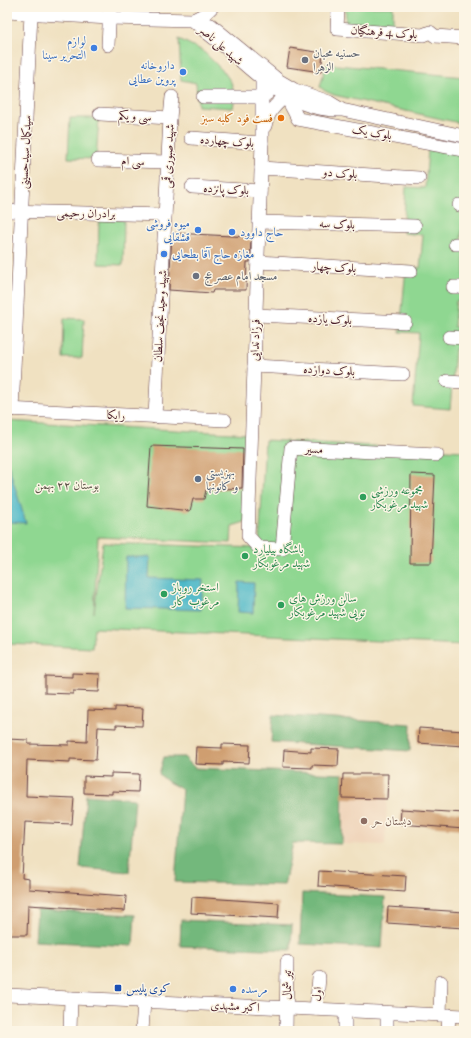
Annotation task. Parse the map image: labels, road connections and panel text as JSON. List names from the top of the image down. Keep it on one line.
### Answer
{"streets":{"street":["بلوک 4 فرهنگیان","شهید علی ناصر","سی و یکم","بلوک یک","بلوک چهارده","سیدکمال سیدحسینی","شهید صبوری قمی","سی ام","بلوک دو","بلوک پانزده","برادران رحیمی","بلوک سه","بلوک چهار","شهید وحید نجف سلطان","بلوک یازده","فرزاد ندایی","بلوک دوازده","رایکا","مسیر","تیر شمال","اول","اکبر مشهدی"]},"crossings":[["شهید علی ناصر","بلوک یک"],["سی و یکم","شهید صبوری قمی"],["بلوک چهارده","فرزاد ندایی"],["سیدکمال سیدحسینی","برادران رحیمی"],["سیدکمال سیدحسینی","رایکا"],["شهید صبوری قمی","سی ام"],["شهید صبوری قمی","برادران رحیمی"],["شهید صبوری قمی","شهید وحید نجف سلطان"],["بلوک دو","فرزاد ندایی"],["بلوک پانزده","فرزاد ندایی"],["برادران رحیمی","شهید وحید نجف سلطان"],["بلوک سه","فرزاد ندایی"],["بلوک چهار","فرزاد ندایی"],["شهید وحید نجف سلطان","رایکا"],["بلوک یازده","فرزاد ندایی"],["فرزاد ندایی","بلوک دوازده"],["فرزاد ندایی","مسیر"],["تیر شمال","اکبر مشهدی"],["اول","اکبر مشهدی"]],"parks":["بوستان ۲۲ بهمن"],"places":{"other":["لوازم التحریر سینا","حسنیه محبان الزهرا","داروخانه پروین عطایی","فست فود کلبه سبز","میوه فروشی قشقایی","حاج داوود","مغازه حاج آقا بطحایی","مسجد امام عصر عج","بهزیستی و کانونها","مجموعه ورزشی شهید مرغوبکار","باشگاه بیلیارد شهید مرغوبکار","استخر روباز مرغوب کار","سالن ورزش های توپی شهید مرغوبکار","دبستان حر","مرسده"],"transit":["کوی پلیس"]}}
